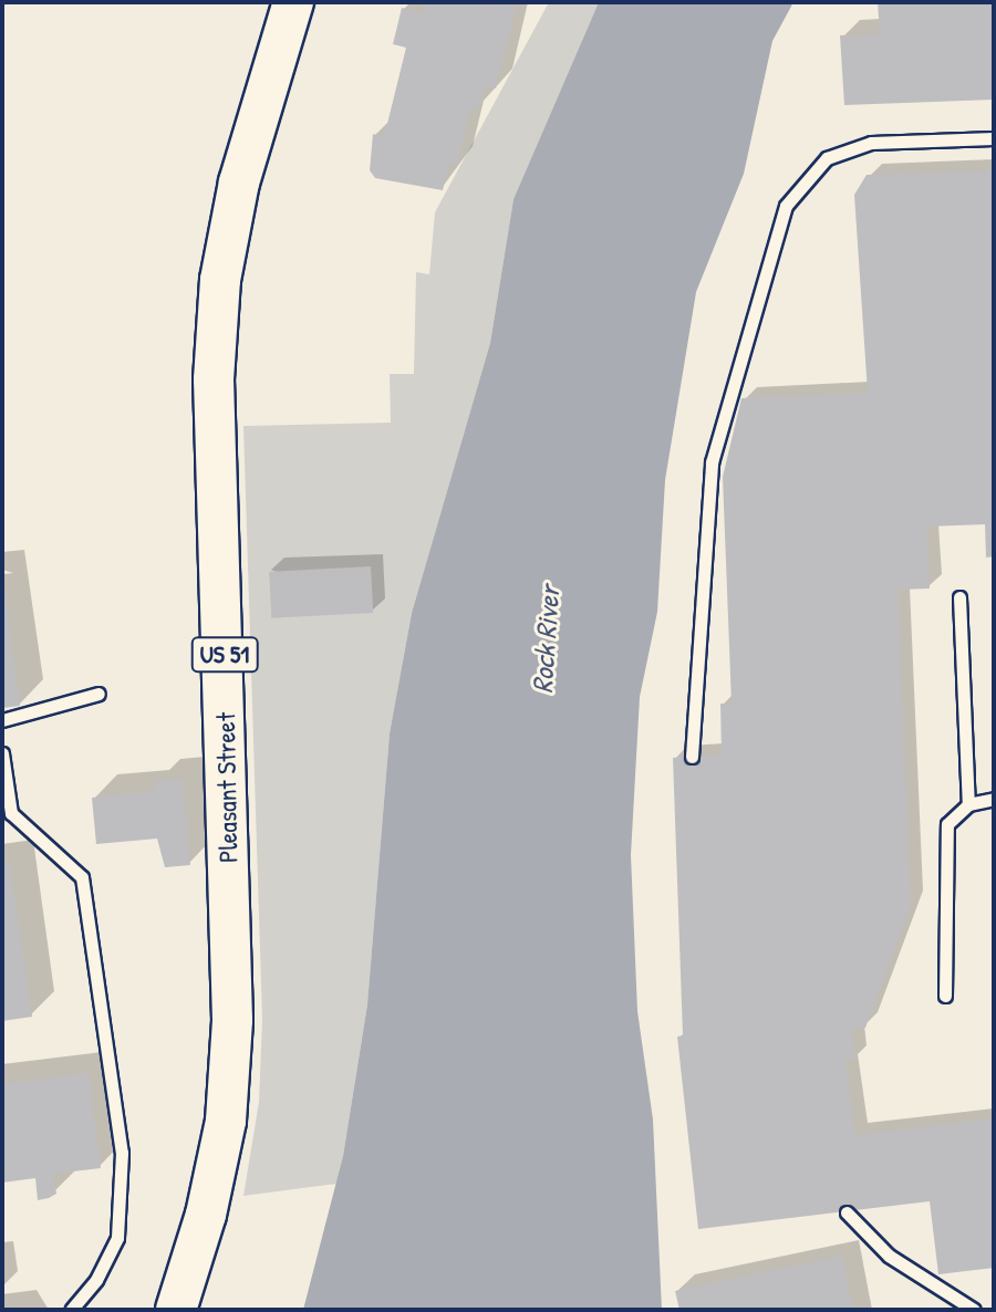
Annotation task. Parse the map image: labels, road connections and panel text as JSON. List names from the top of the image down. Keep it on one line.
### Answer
{"streets":{"main road":["US 51","Pleasant Street"]},"water":["Rock River"]}
